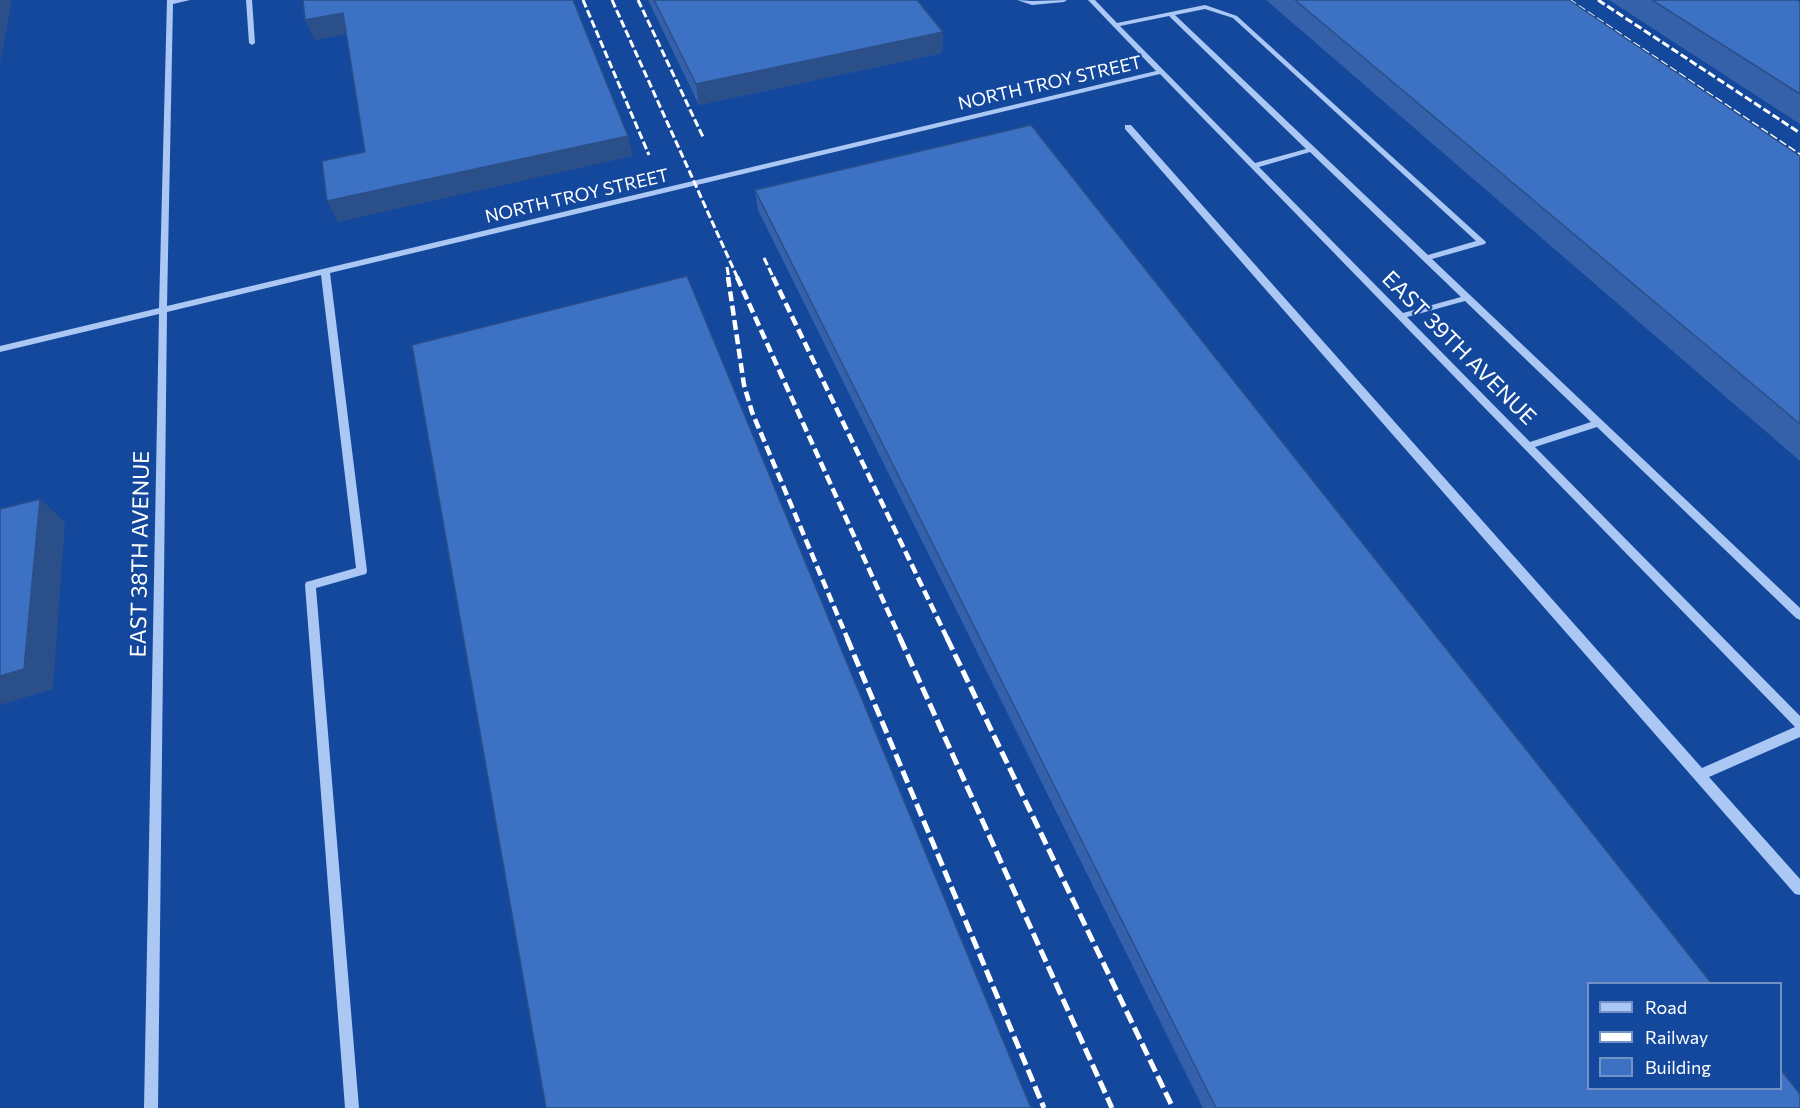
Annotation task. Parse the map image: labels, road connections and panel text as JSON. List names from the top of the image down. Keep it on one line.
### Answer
{"streets":{"street":["NORTH TROY STREET","EAST 39TH AVENUE","EAST 38TH AVENUE"]},"crossings":[["NORTH TROY STREET","EAST 39TH AVENUE"],["NORTH TROY STREET","EAST 38TH AVENUE"]],"legend":["Road","Railway","Building"]}
